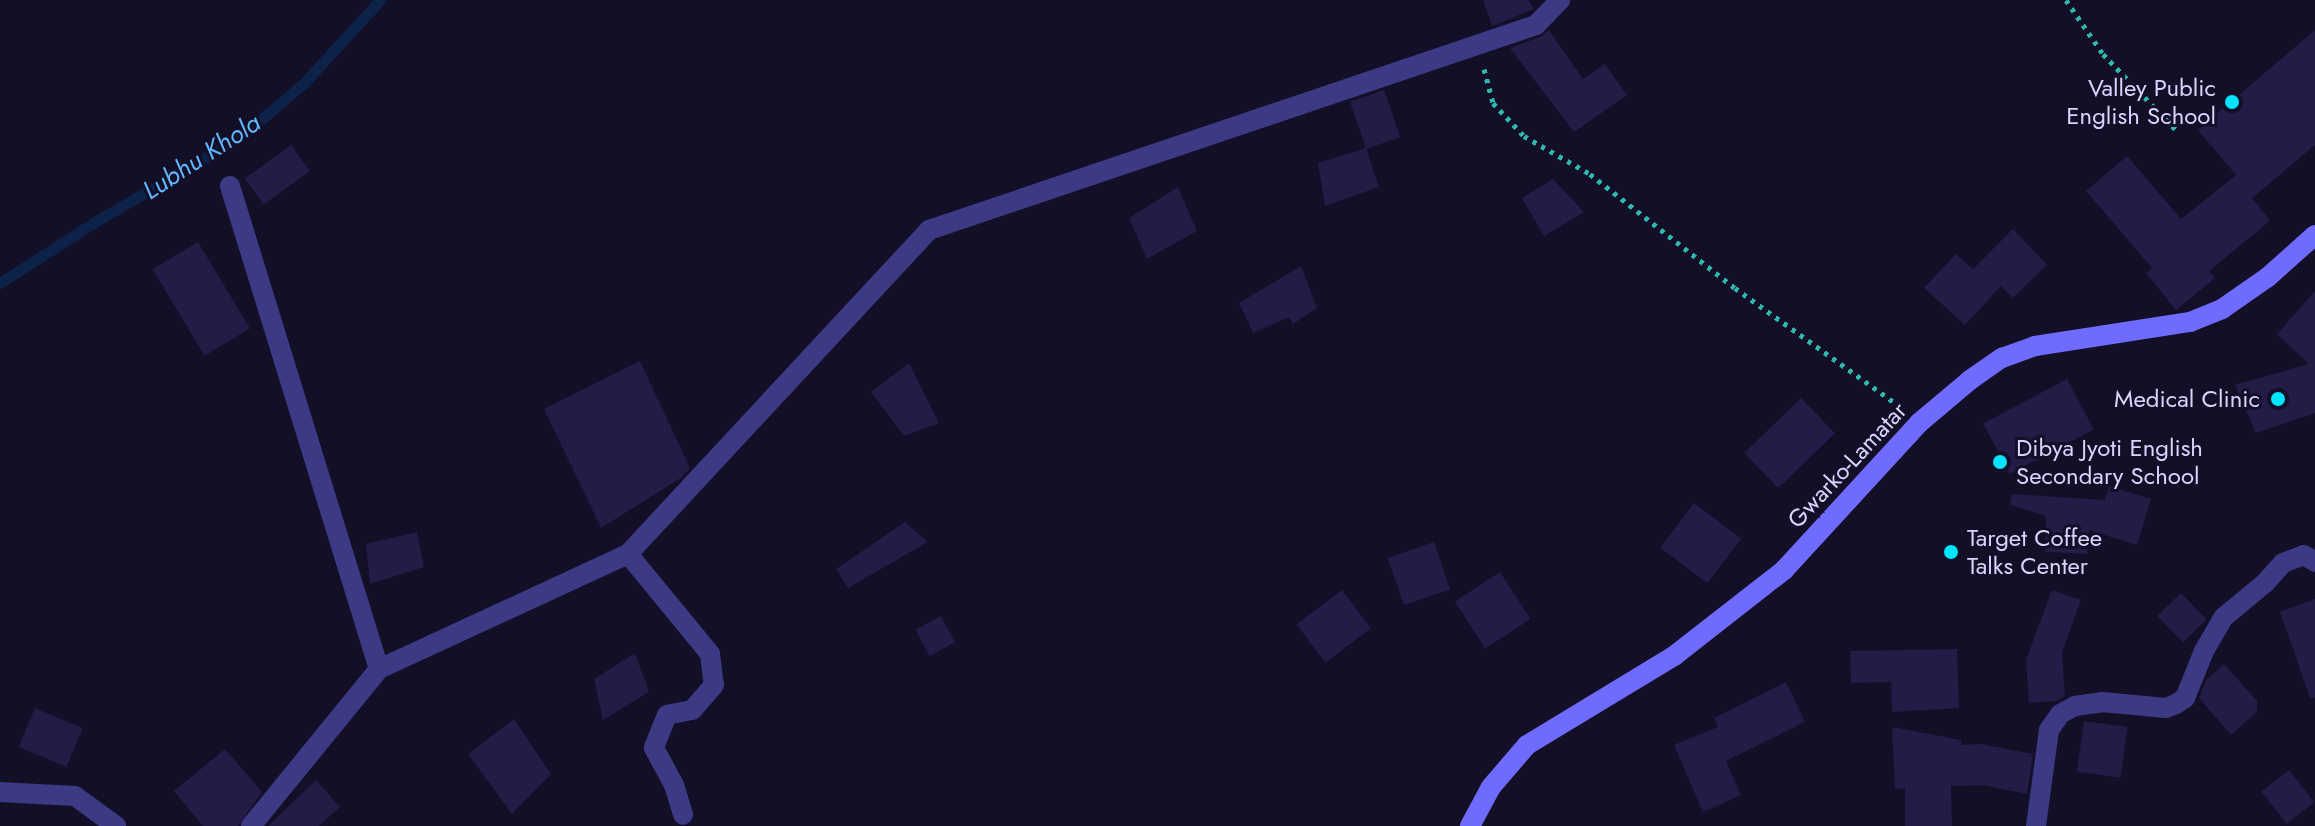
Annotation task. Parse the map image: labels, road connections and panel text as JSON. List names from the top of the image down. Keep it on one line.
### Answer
{"streets":{"main road":["Gwarko-Lamatar"]},"water":["Lubhu Khola"],"places":["Valley Public English School","Medical Clinic","Dibya Jyoti English Secondary School","Target Coffee Talks Center"]}
